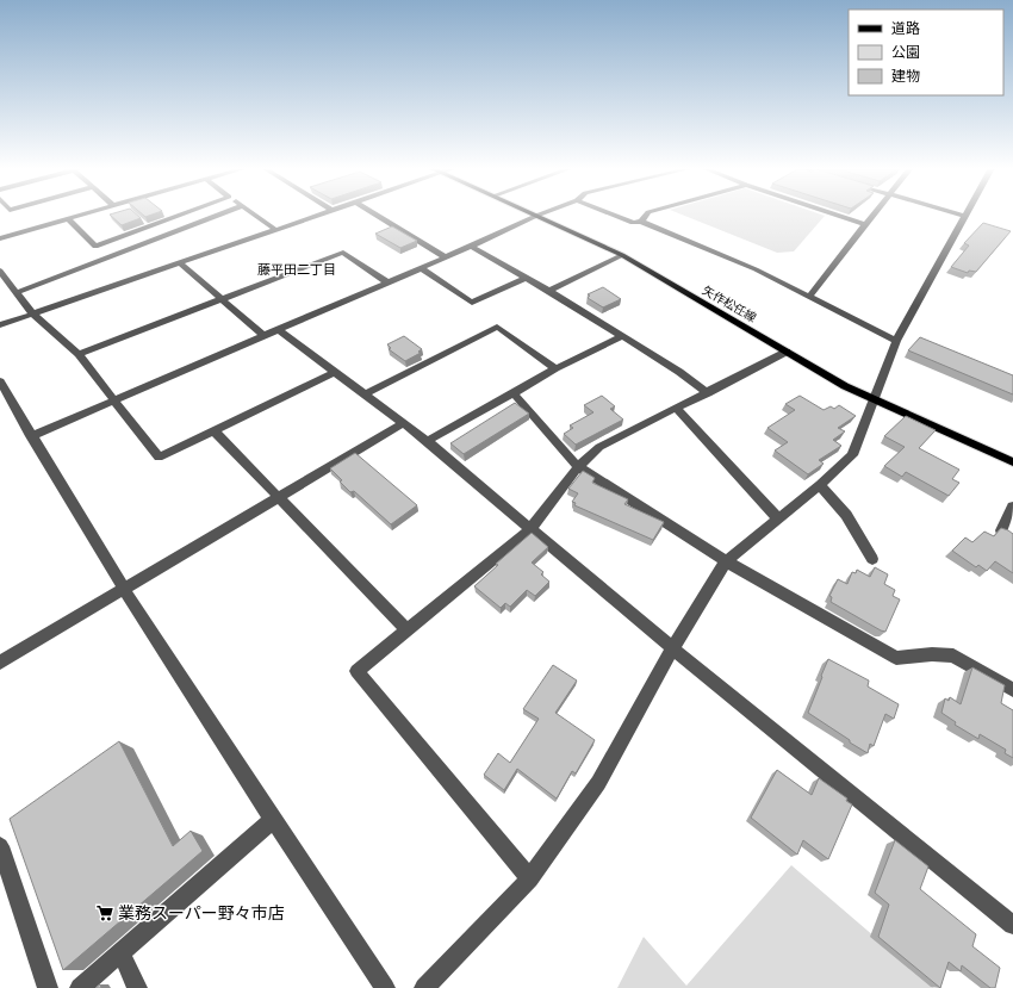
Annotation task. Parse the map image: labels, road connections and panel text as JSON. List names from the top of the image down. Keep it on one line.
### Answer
{"streets":{"main road":["矢作松任線"]},"districts":["藤平田二丁目"],"places":{"supermarket":["業務スーパー野々市店"]},"legend":["道路","公園","建物"]}
